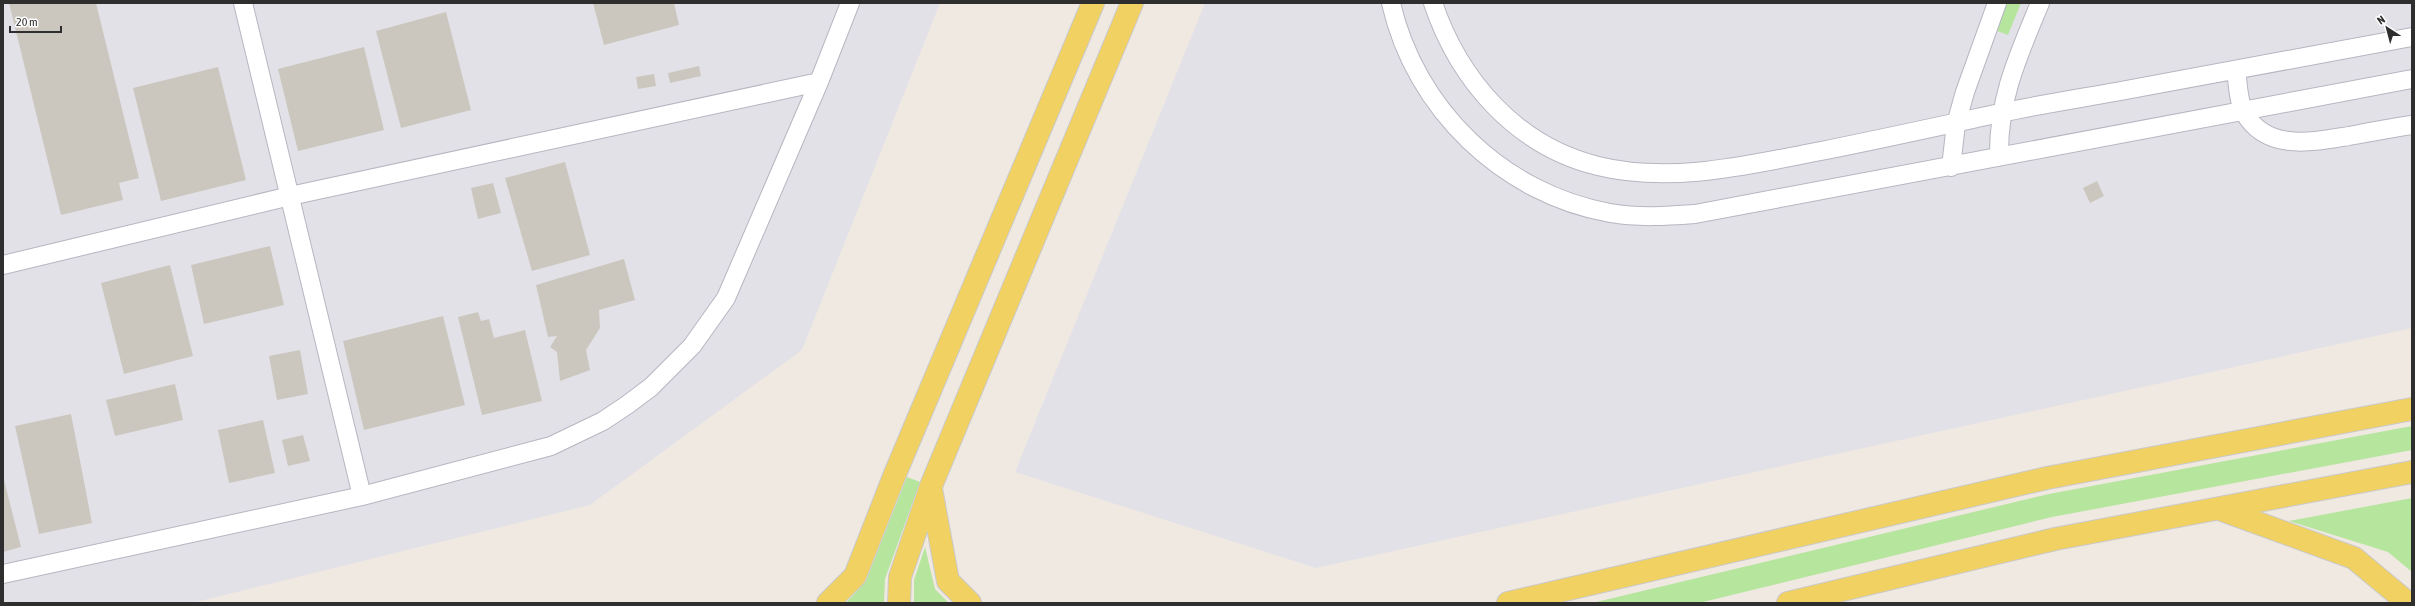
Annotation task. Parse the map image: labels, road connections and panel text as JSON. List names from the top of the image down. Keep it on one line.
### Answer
{"scale_bar":"20 m","north":"top left"}
